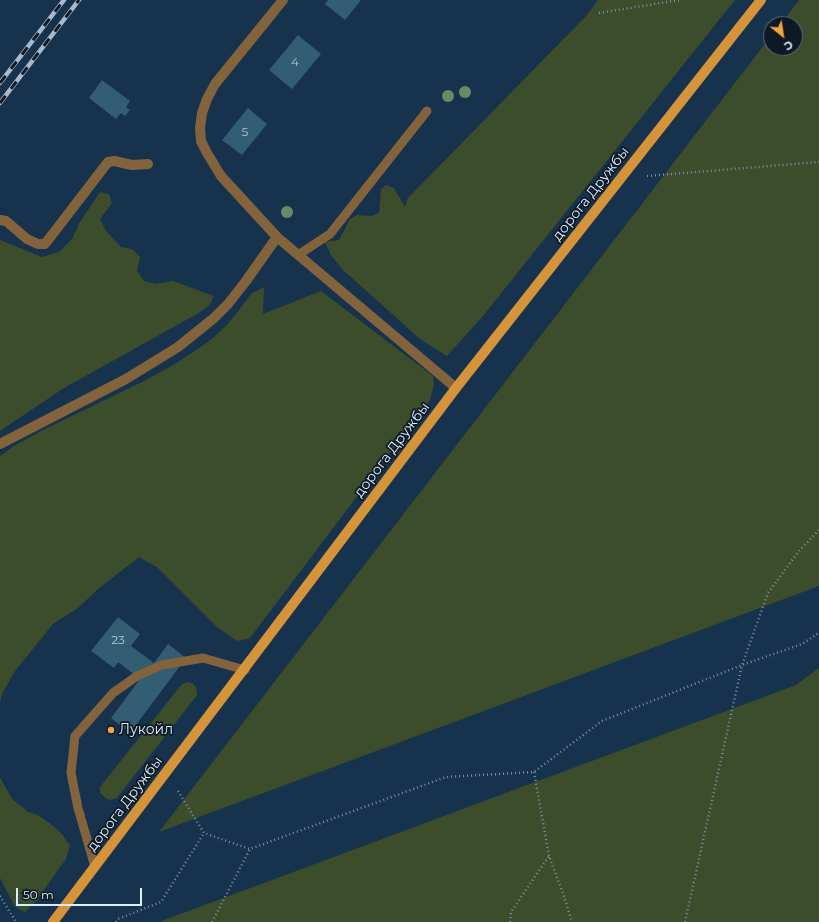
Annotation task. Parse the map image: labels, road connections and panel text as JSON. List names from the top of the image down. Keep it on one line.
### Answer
{"streets":{"main road":["дорога Дружбы"]},"places":["Лукойл"],"house_numbers":["4","5","23"],"scale_bar":"50 m","north":"bottom right"}
